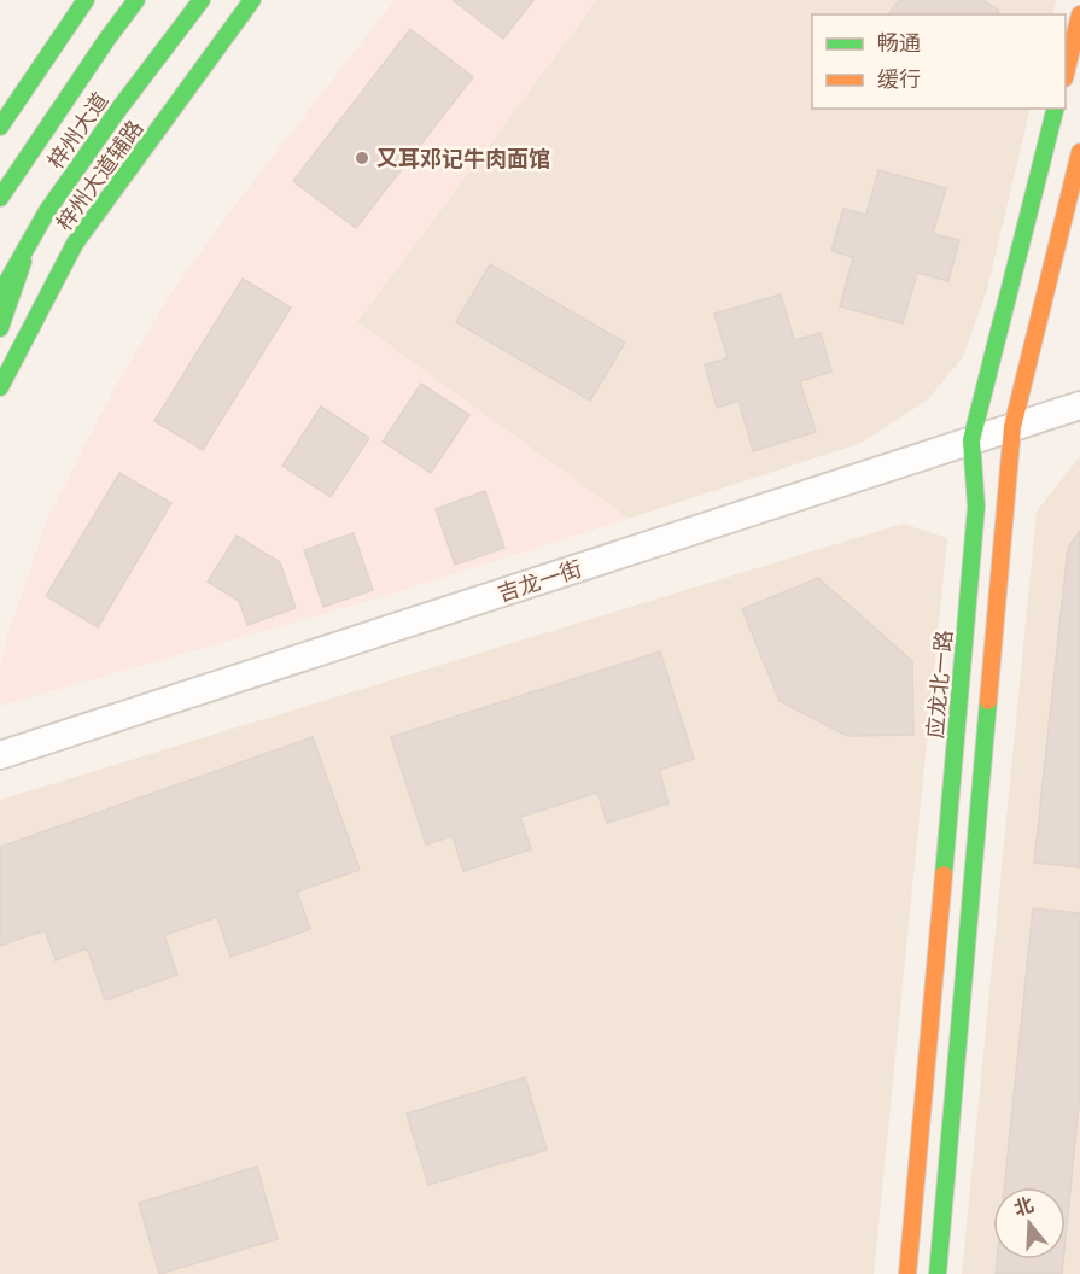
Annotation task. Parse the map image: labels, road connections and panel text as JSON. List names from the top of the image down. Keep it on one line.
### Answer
{"streets":{"main road":["梓州大道","梓州大道辅路","应龙北一路"],"street":["吉龙一街"]},"crossings":[["吉龙一街","应龙北一路"]],"places":["又耳邓记牛肉面馆"],"legend":["畅通","缓行"],"north":"top"}
